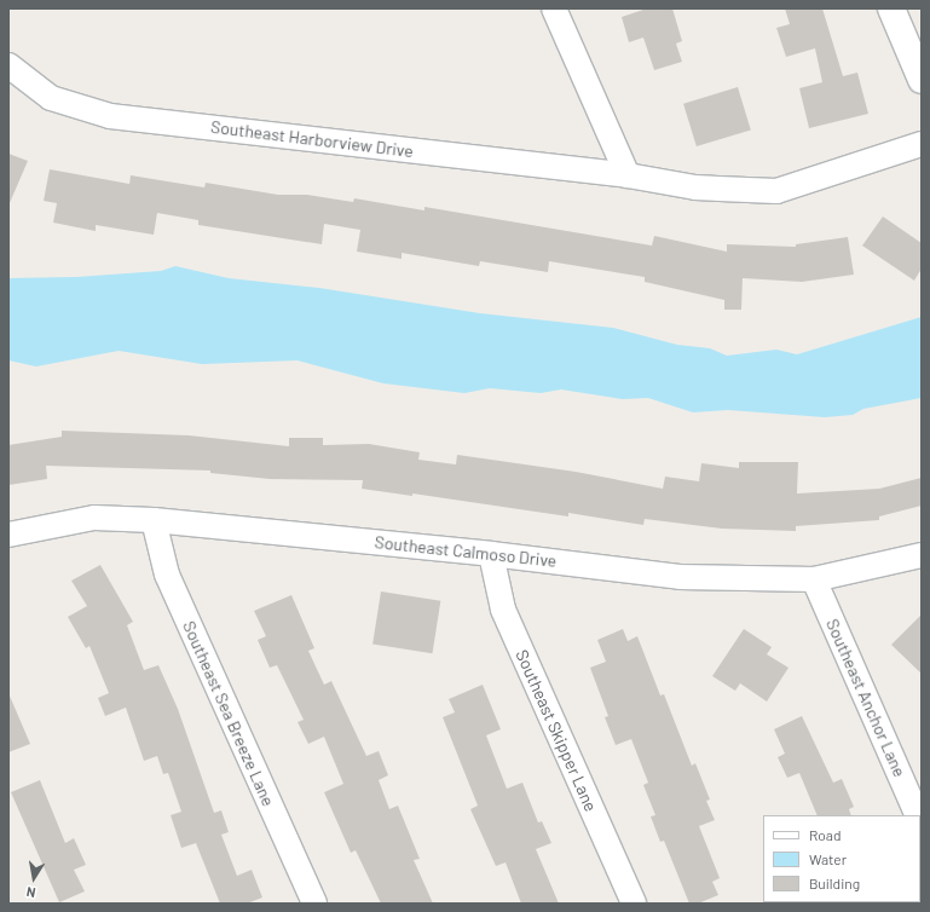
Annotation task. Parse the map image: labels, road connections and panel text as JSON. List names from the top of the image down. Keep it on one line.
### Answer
{"streets":{"street":["Southeast Harborview Drive","Southeast Calmoso Drive","Southeast Anchor Lane","Southeast Sea Breeze Lane","Southeast Skipper Lane"]},"crossings":[["Southeast Calmoso Drive","Southeast Anchor Lane"],["Southeast Calmoso Drive","Southeast Sea Breeze Lane"],["Southeast Calmoso Drive","Southeast Skipper Lane"]],"legend":["Road","Water","Building"],"north":"bottom"}
